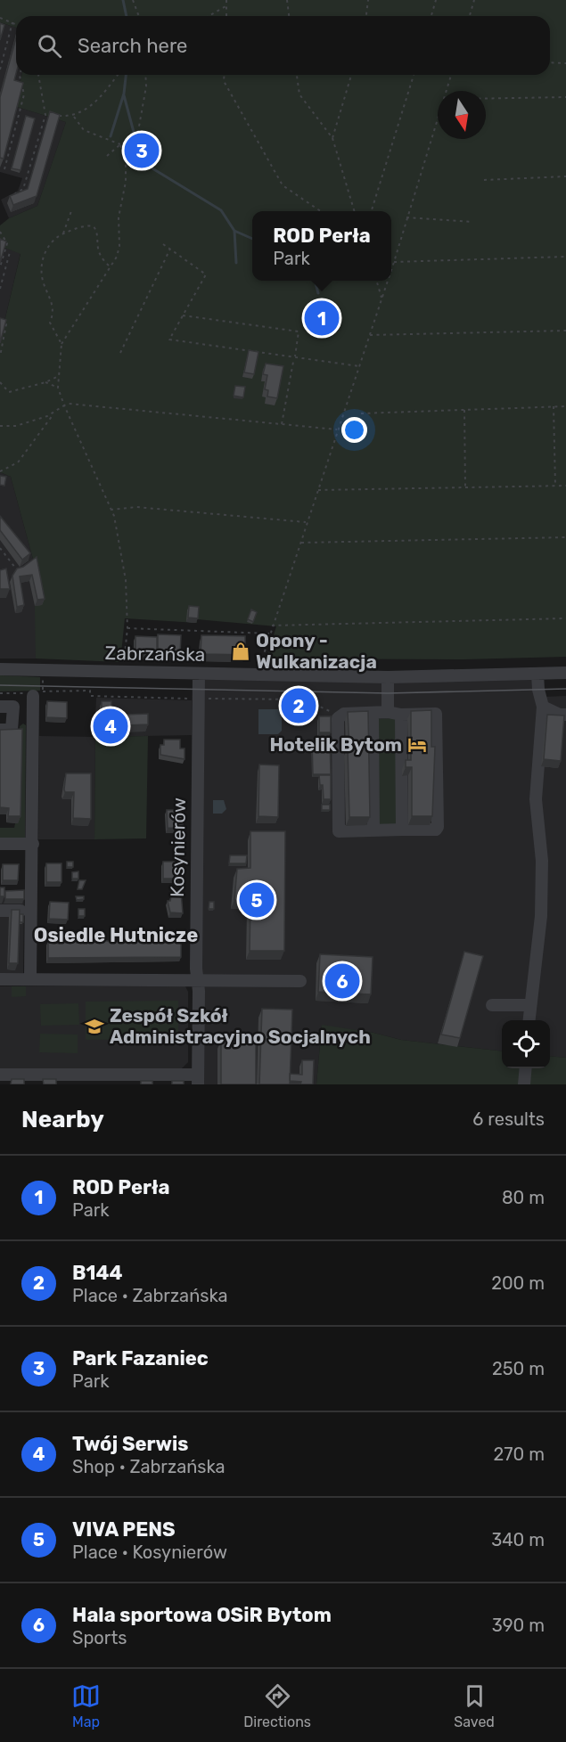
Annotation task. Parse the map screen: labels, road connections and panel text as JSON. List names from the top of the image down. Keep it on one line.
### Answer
{"streets":{"street":["Zabrzańska","Kosynierów"]},"crossings":[["Zabrzańska","Kosynierów"]],"districts":["Osiedle Hutnicze"],"places":{"shop":["Opony - Wulkanizacja"],"hotel":["Hotelik Bytom"],"school or university":["Zespół Szkół Administracyjno Socjalnych"]},"north":"bottom","page":{"search":"Search here","pins":["3","1","2","4","5","6"],"popup":["ROD Perła","Park"],"heading":["Nearby","6 results"],"list":[{"mark":"1","name":"ROD Perła","note":"Park","value":"80 m"},{"mark":"2","name":"B144","note":"Place · Zabrzańska","value":"200 m"},{"mark":"3","name":"Park Fazaniec","note":"Park","value":"250 m"},{"mark":"4","name":"Twój Serwis","note":"Shop · Zabrzańska","value":"270 m"},{"mark":"5","name":"VIVA PENS","note":"Place · Kosynierów","value":"340 m"},{"mark":"6","name":"Hala sportowa OSiR Bytom","note":"Sports","value":"390 m"}],"nav":["Map","Directions","Saved"]}}
